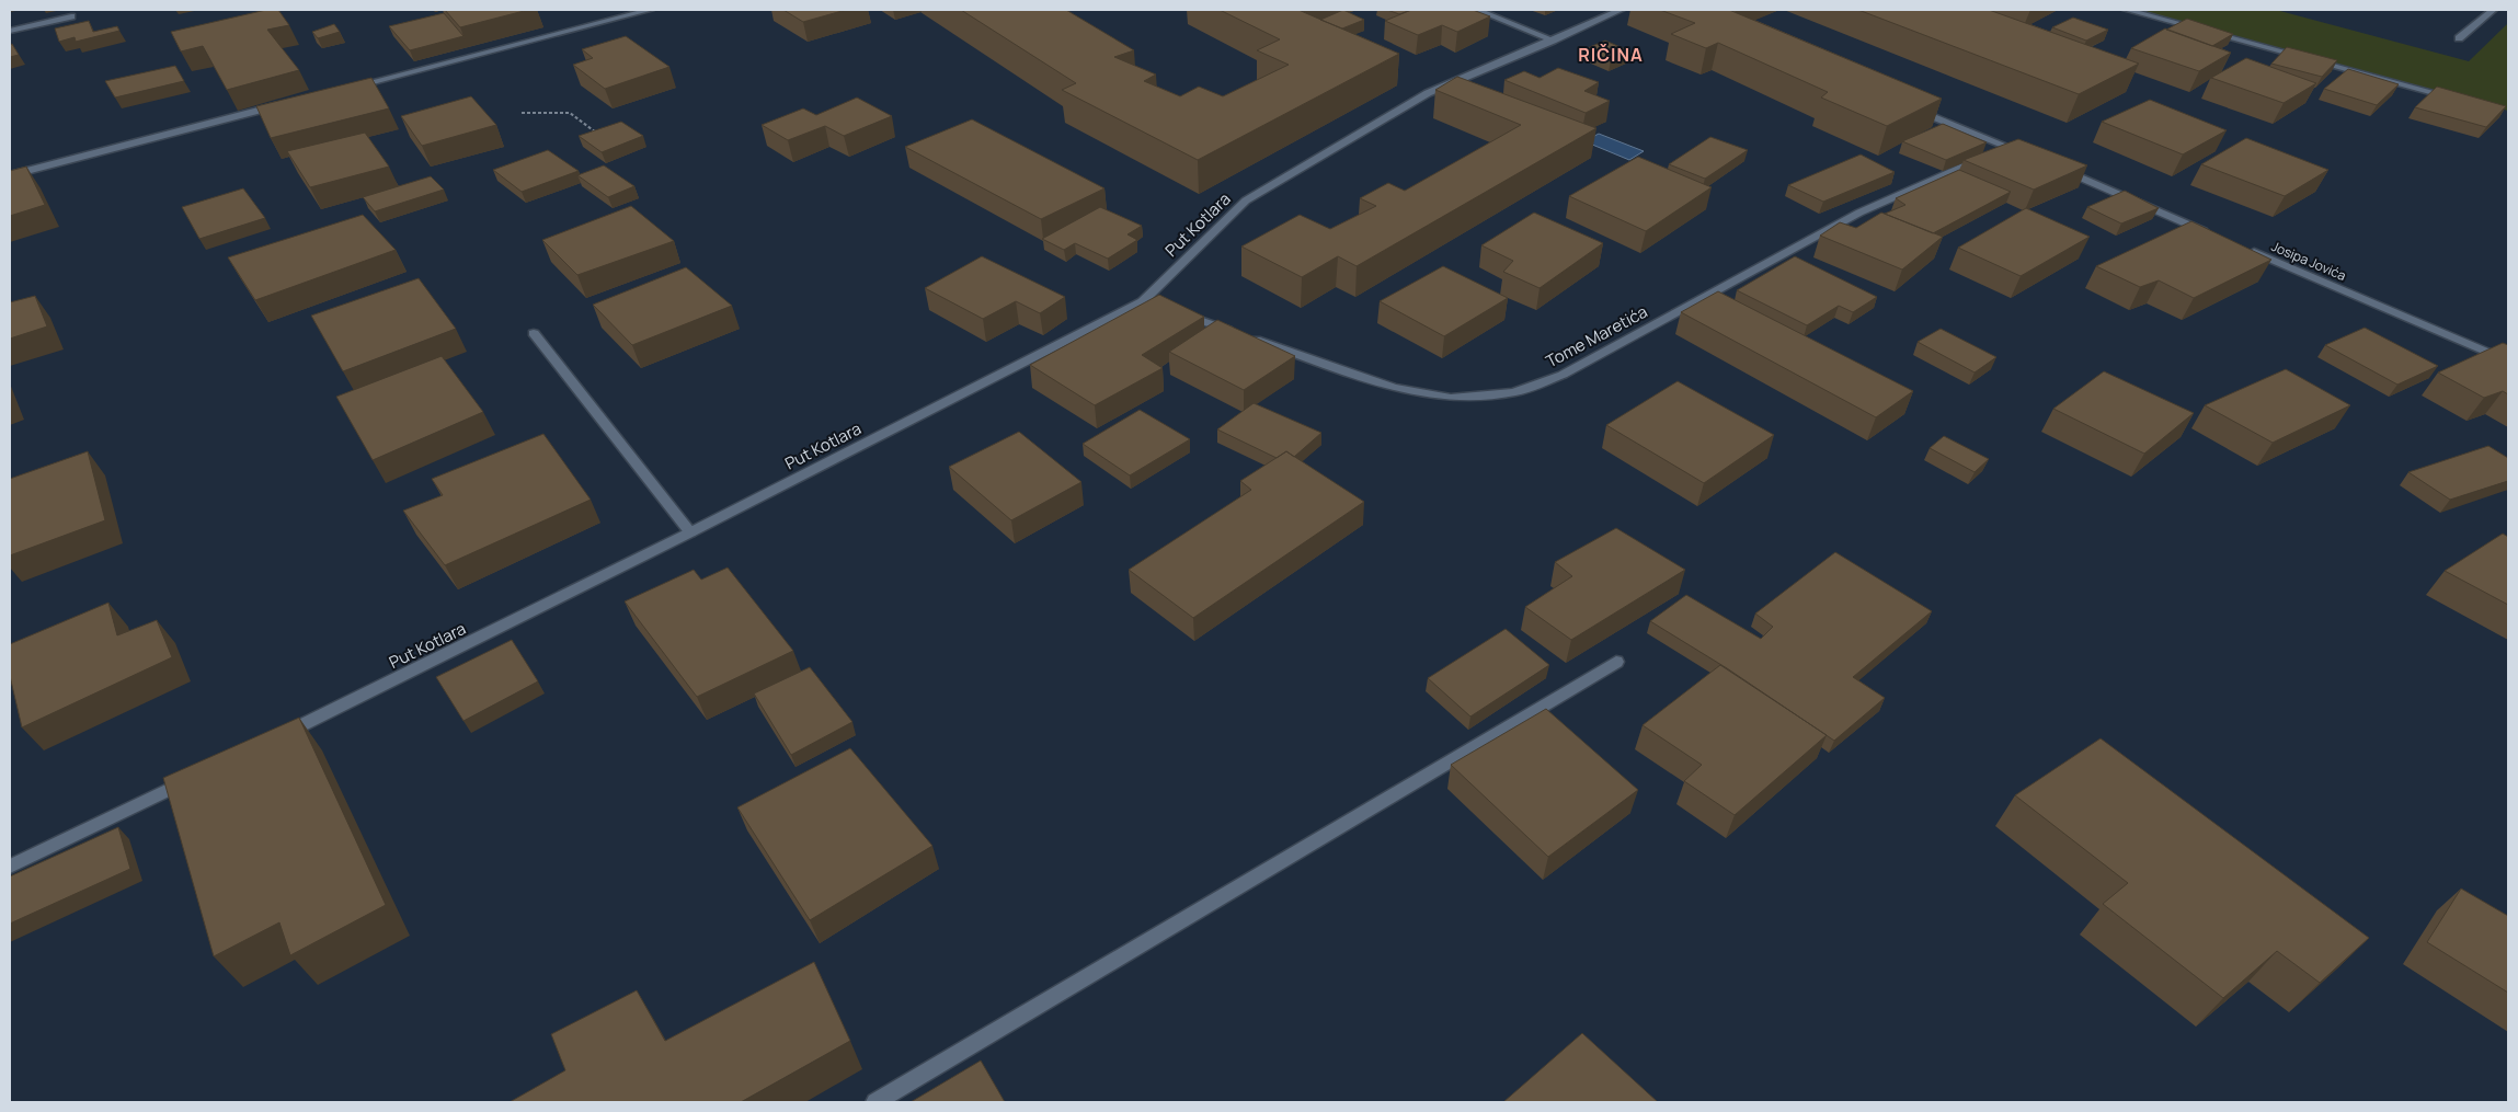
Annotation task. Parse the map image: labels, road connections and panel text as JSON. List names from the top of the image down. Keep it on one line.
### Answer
{"streets":{"street":["Put Kotlara","Josipa Jovića","Tome Maretića"]},"districts":["RIČINA"]}
